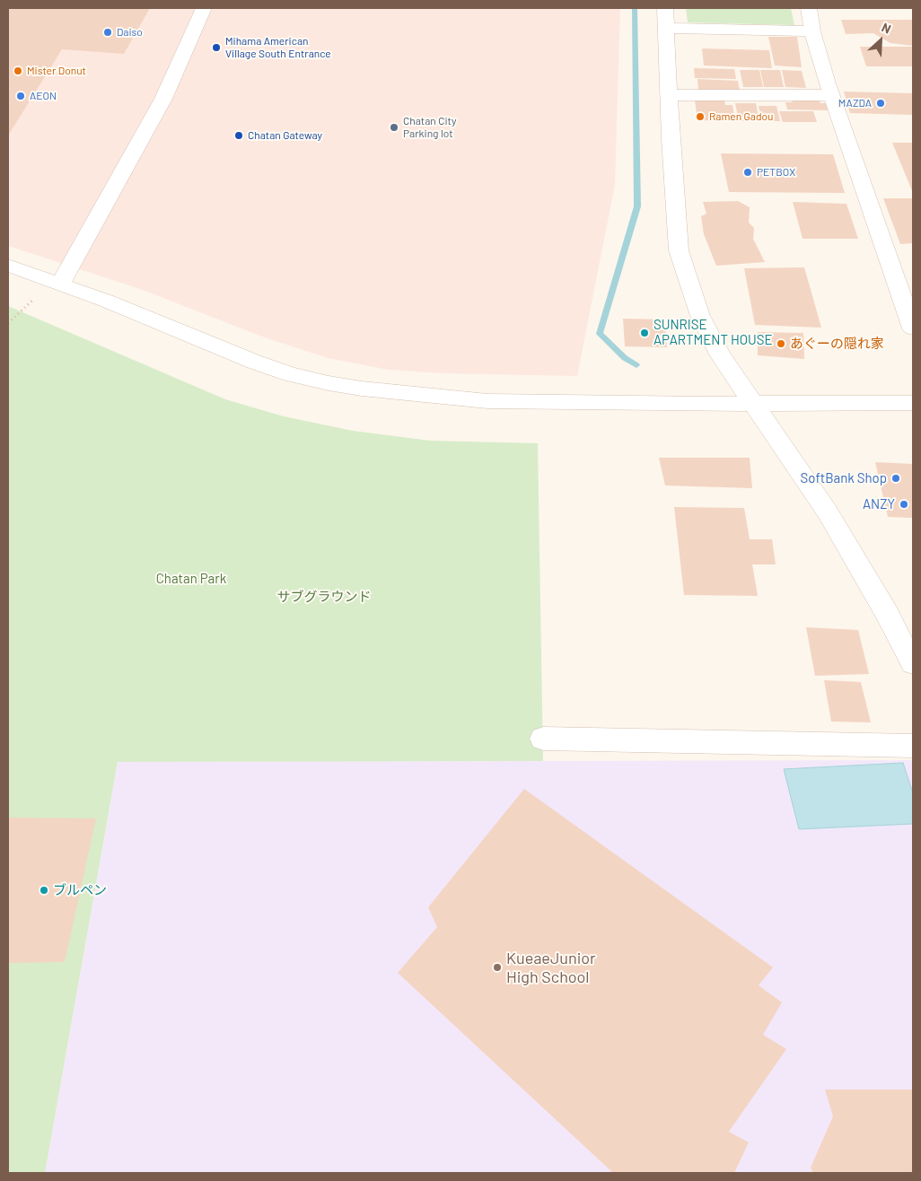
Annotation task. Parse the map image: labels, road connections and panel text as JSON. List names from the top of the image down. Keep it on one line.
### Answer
{"parks":["Chatan Park","サブグラウンド"],"places":["Daiso","Mihama American Village South Entrance","Mister Donut","AEON","MAZDA","Ramen Gadou","Chatan City Parking lot","Chatan Gateway","PETBOX","SUNRISE APARTMENT HOUSE","あぐーの隠れ家","SoftBank Shop","ANZY","ブルペン","KueaeJunior High School"],"north":"top right"}
